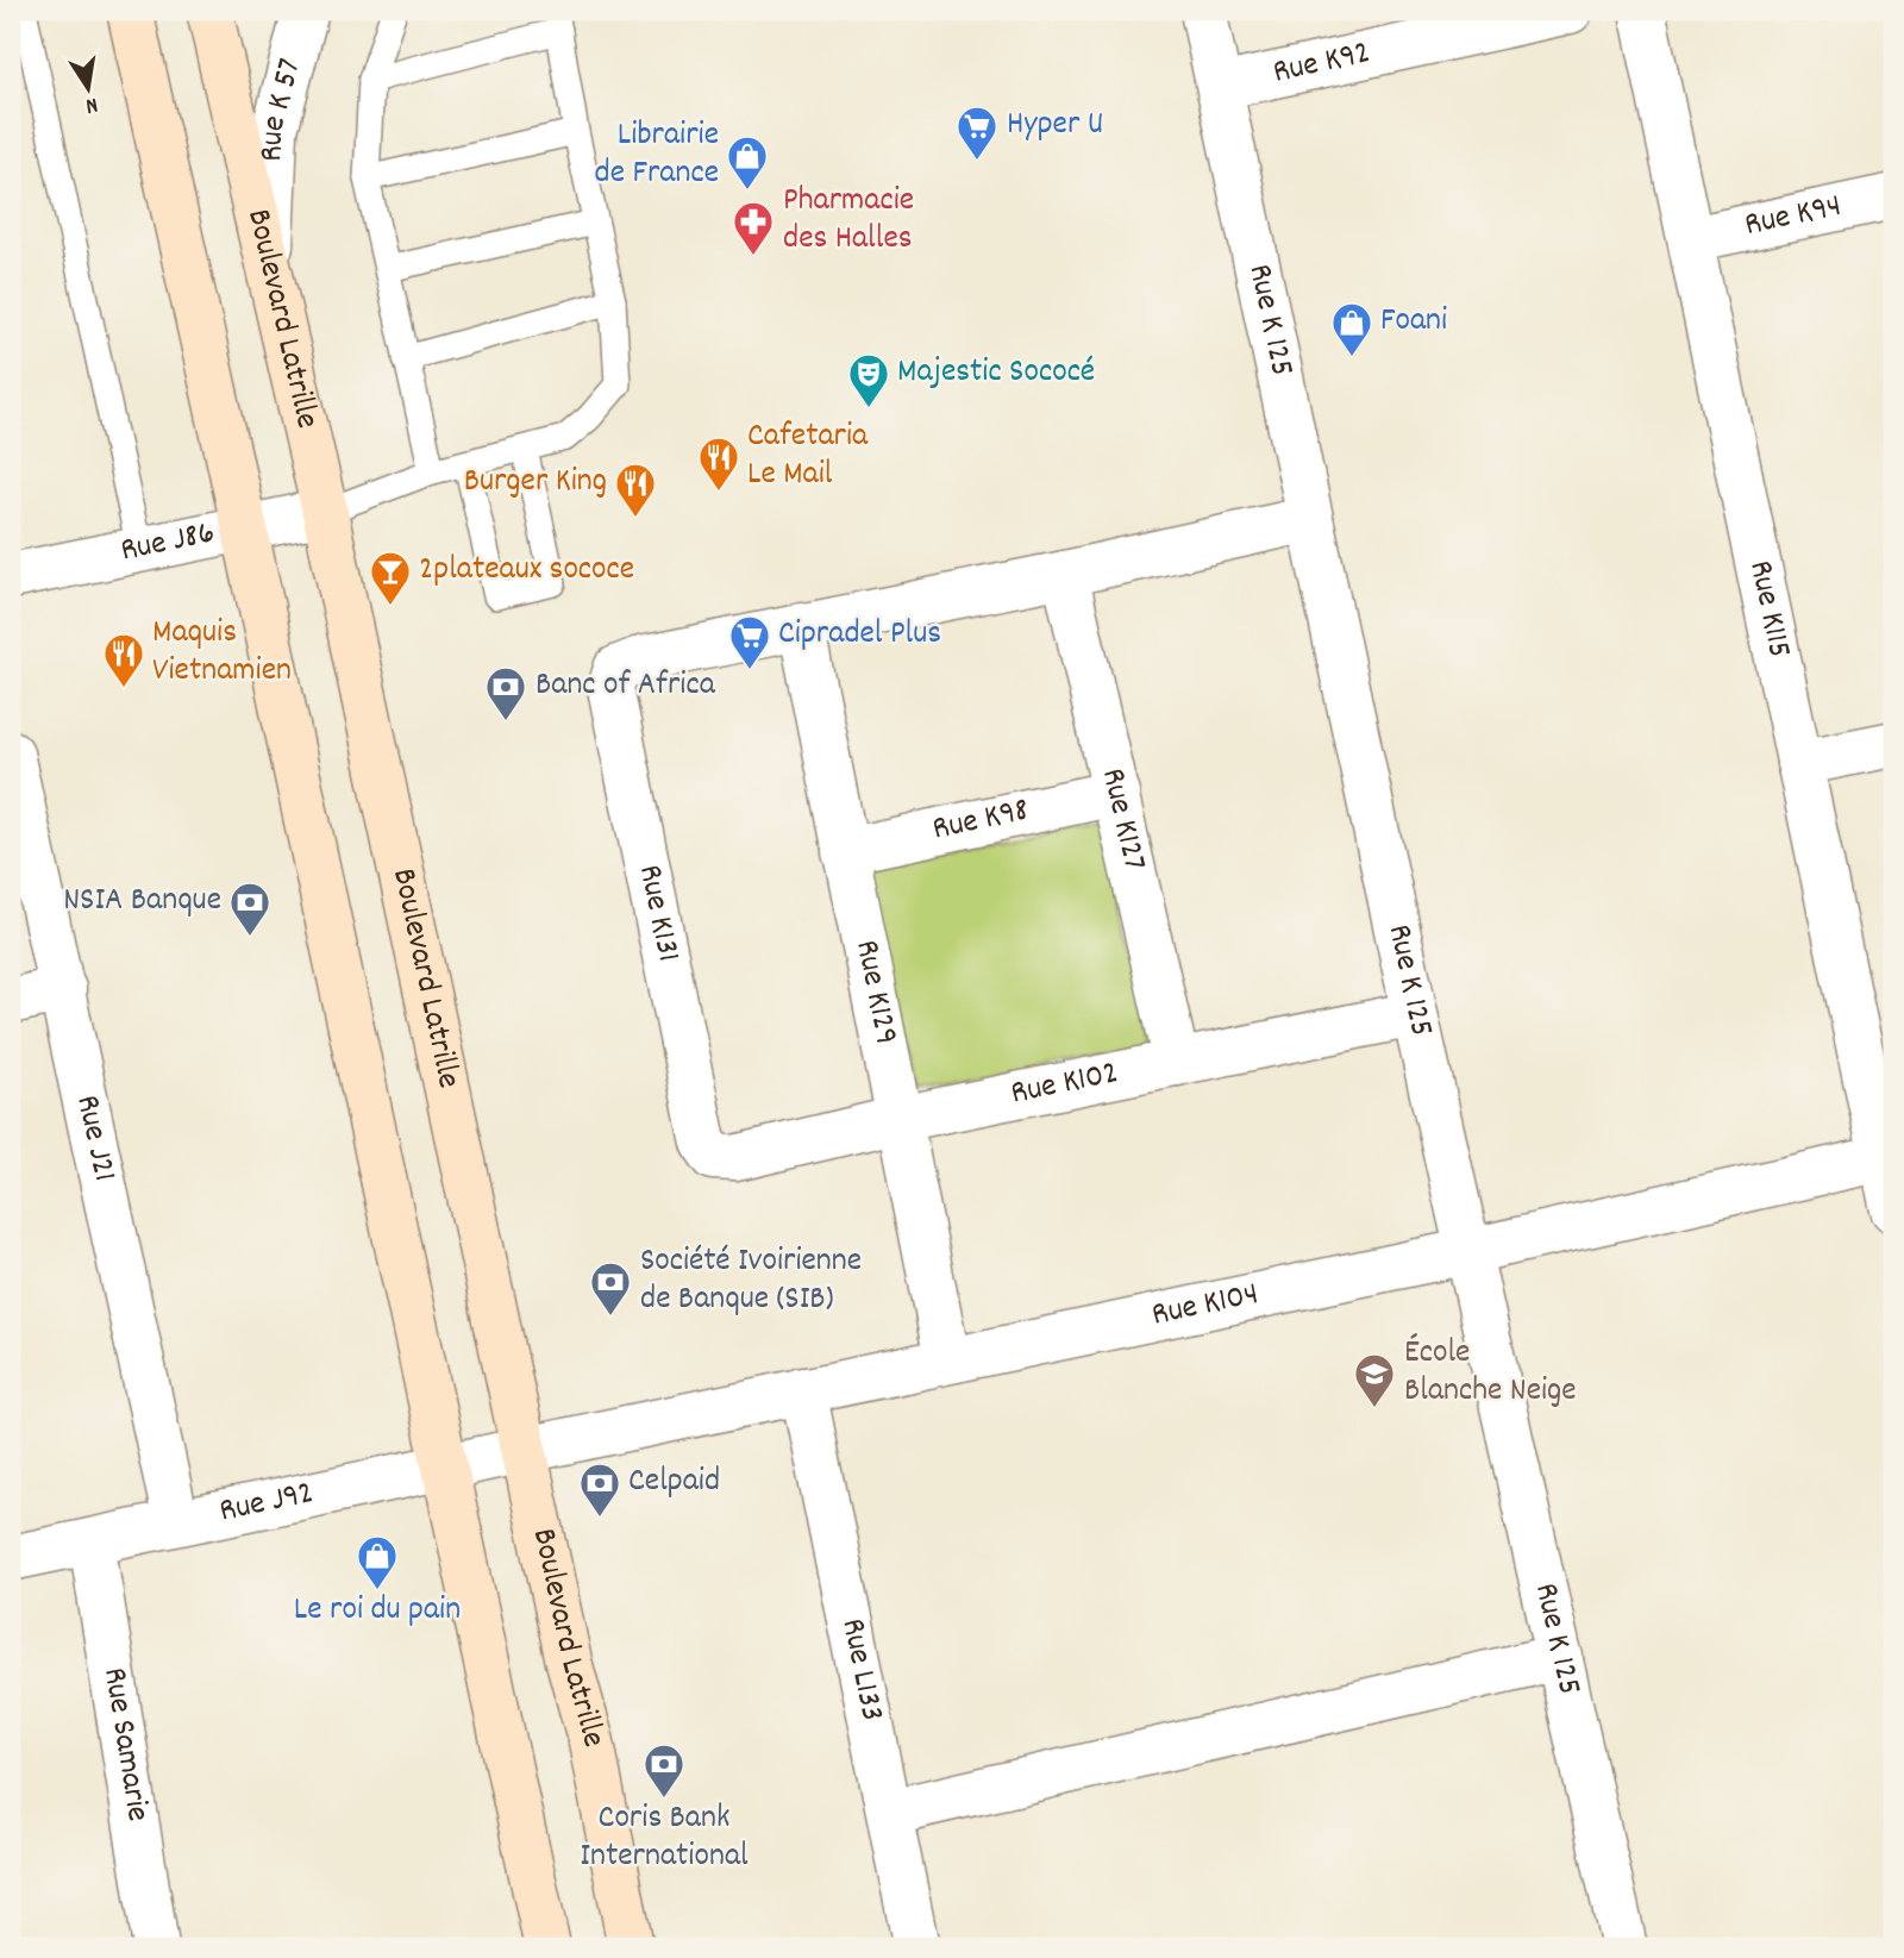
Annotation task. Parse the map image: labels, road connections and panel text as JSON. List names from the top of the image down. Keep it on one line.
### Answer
{"streets":{"main road":["Boulevard Latrille"],"street":["Rue K92","Rue K 57","Rue K94","Rue K 125","Rue J86","Rue K115","Rue K127","Rue K98","Rue K131","Rue K129","Rue K102","Rue J21","Rue K104","Rue J92","Rue L133","Rue Samarie"]},"crossings":[["Rue K92","Rue K 125"],["Rue K 57","Boulevard Latrille"],["Rue K94","Rue K115"],["Boulevard Latrille","Rue J86"],["Boulevard Latrille","Rue K104"],["Boulevard Latrille","Rue J92"],["Rue K 125","Rue K102"],["Rue K 125","Rue K104"],["Rue K115","Rue K104"],["Rue K127","Rue K98"],["Rue K127","Rue K102"],["Rue K98","Rue K129"],["Rue K131","Rue K129"],["Rue K131","Rue K102"],["Rue K129","Rue K102"],["Rue K129","Rue K104"],["Rue J21","Rue J92"],["Rue K104","Rue J92"],["Rue K104","Rue L133"],["Rue J92","Rue Samarie"]],"places":{"supermarket":["Hyper U","Cipradel Plus"],"shop":["Librairie de France","Foani","Le roi du pain"],"pharmacy":["Pharmacie des Halles"],"theatre":["Majestic Sococé"],"restaurant":["Cafetaria Le Mail","Burger King","Maquis Vietnamien"],"bar":["2plateaux sococe"],"bank":["Banc of Africa","NSIA Banque","Société Ivoirienne de Banque (SIB)","Celpaid","Coris Bank International"],"school or university":["École Blanche Neige"]},"north":"bottom"}
